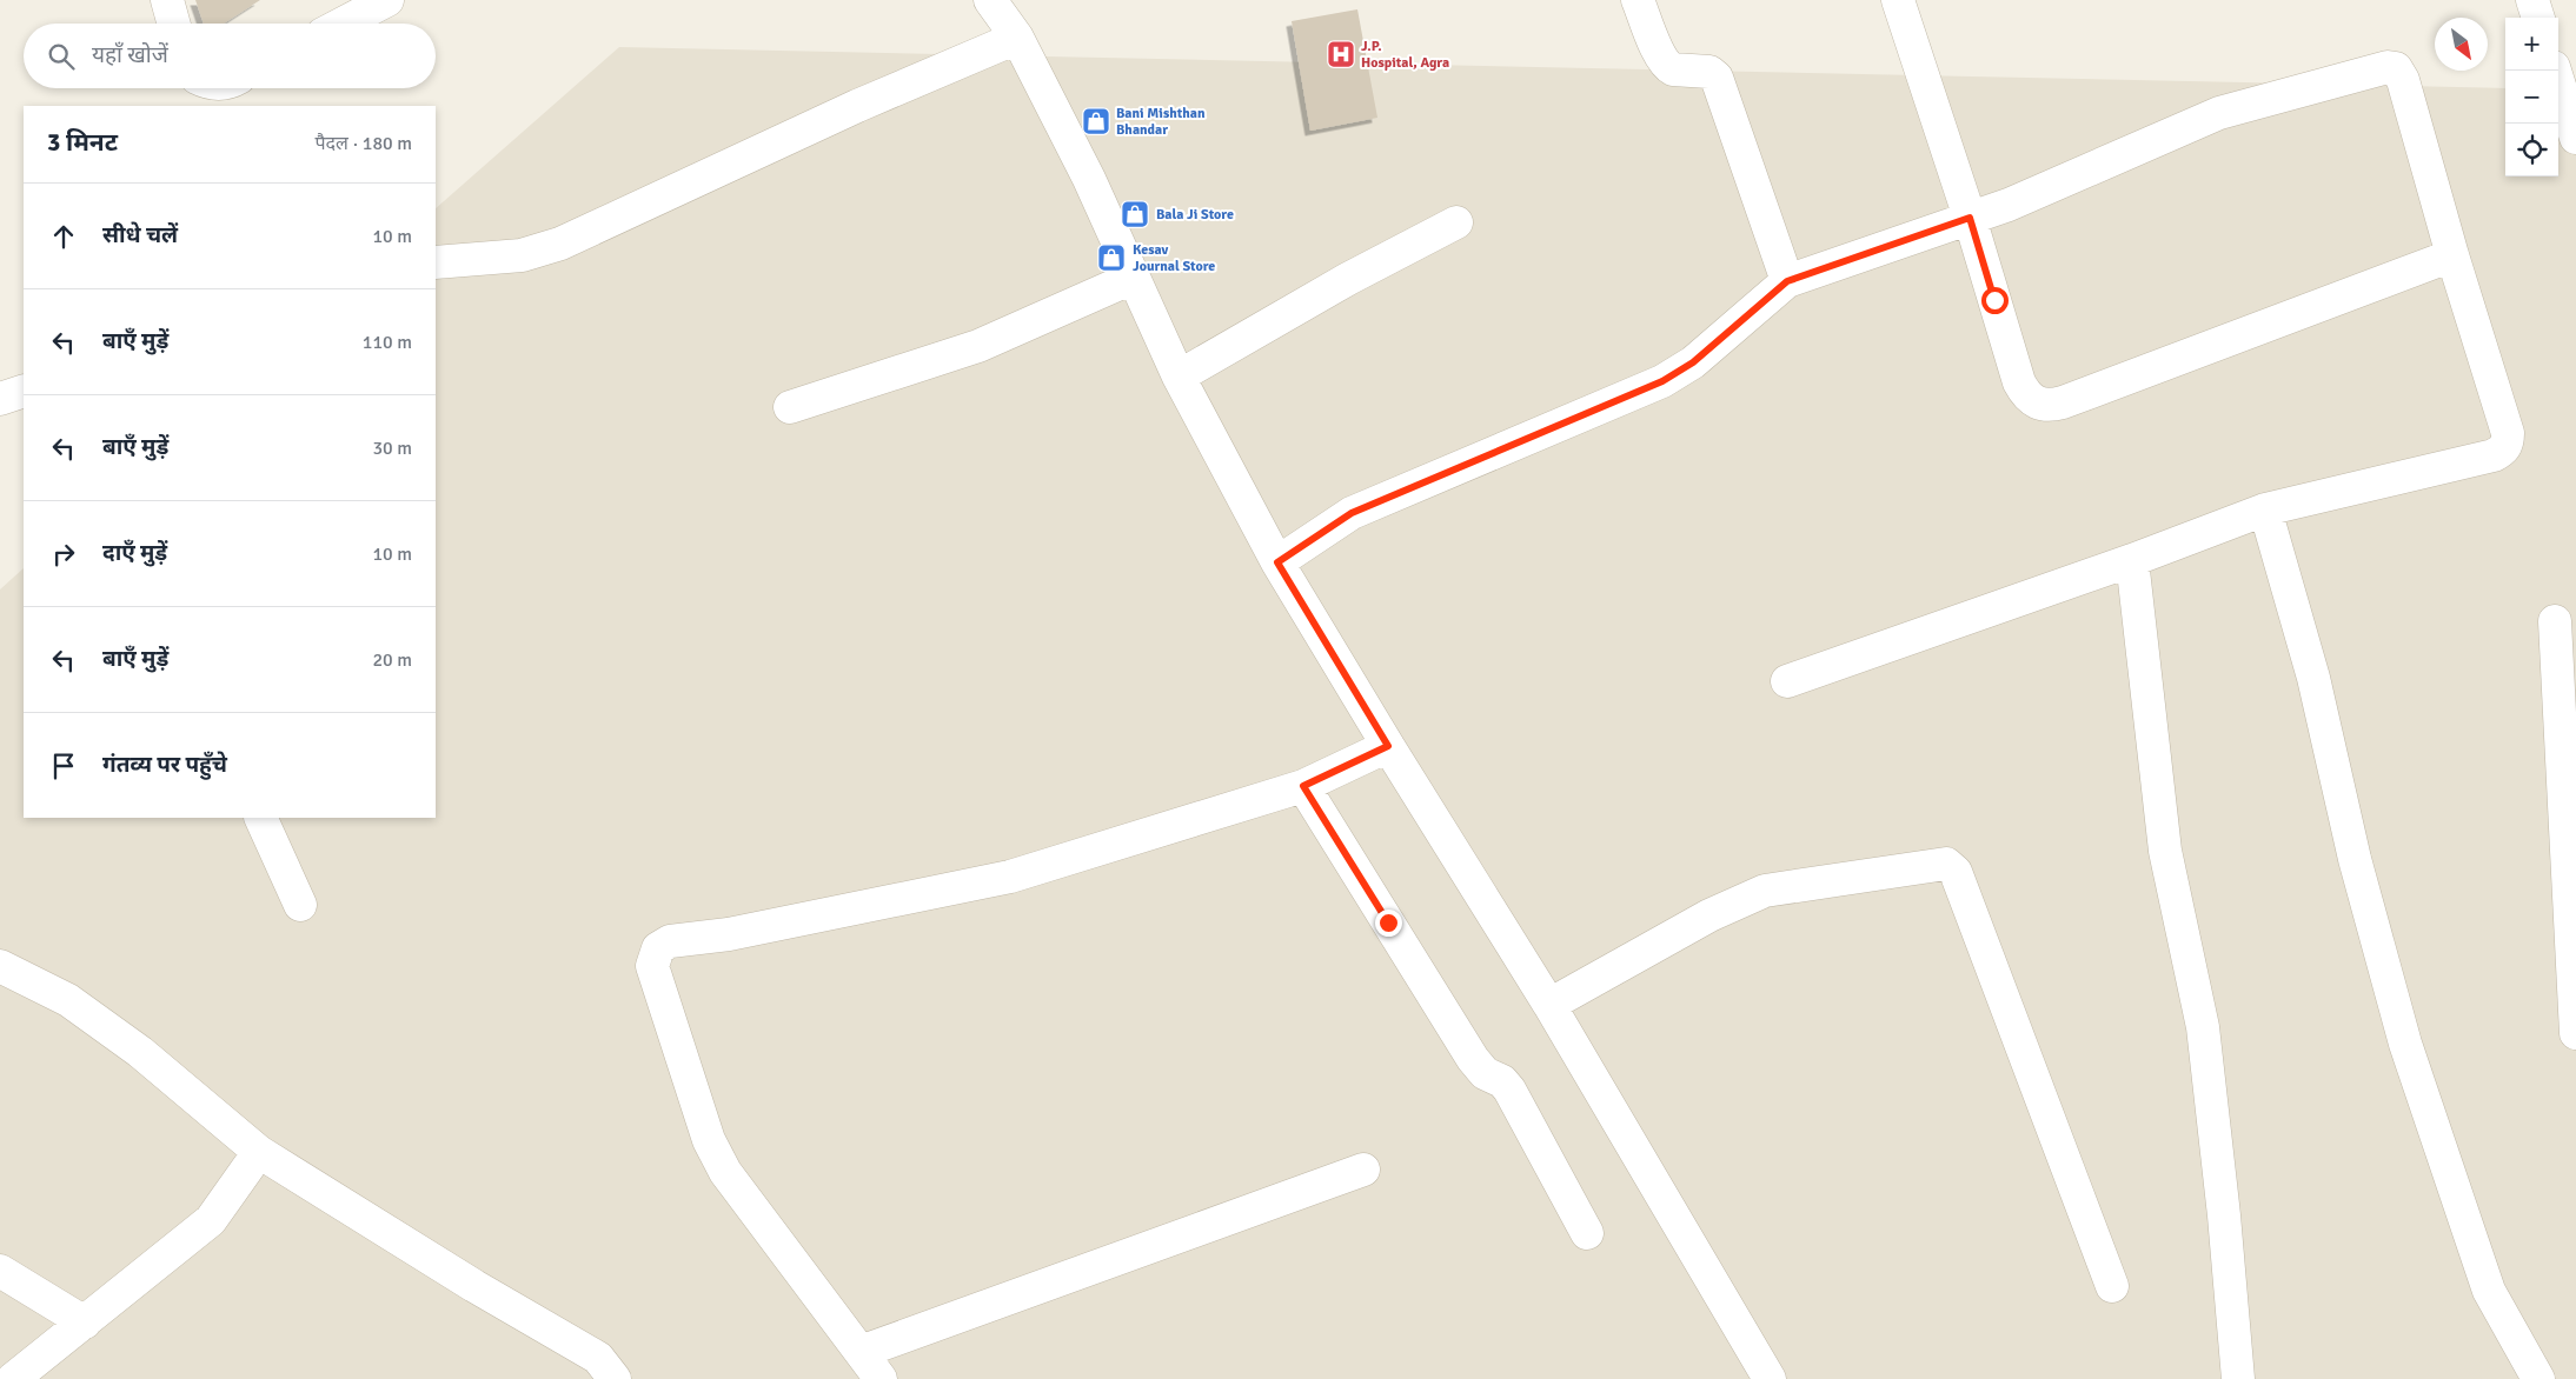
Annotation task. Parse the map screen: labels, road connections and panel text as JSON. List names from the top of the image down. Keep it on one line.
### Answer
{"places":{"hospital":["J.P. Hospital, Agra"],"shop":["Bani Mishthan Bhandar","Bala Ji Store","Kesav Journal Store"]},"north":"bottom right","page":{"map_buttons":["+","−"],"search":"यहाँ खोजें","heading":["3 मिनट","पैदल · 180 m"],"list":[["सीधे चलें","10 m"],["बाएँ मुड़ें","110 m"],["बाएँ मुड़ें","30 m"],["दाएँ मुड़ें","10 m"],["बाएँ मुड़ें","20 m"],"गंतव्य पर पहुँचे"]}}
